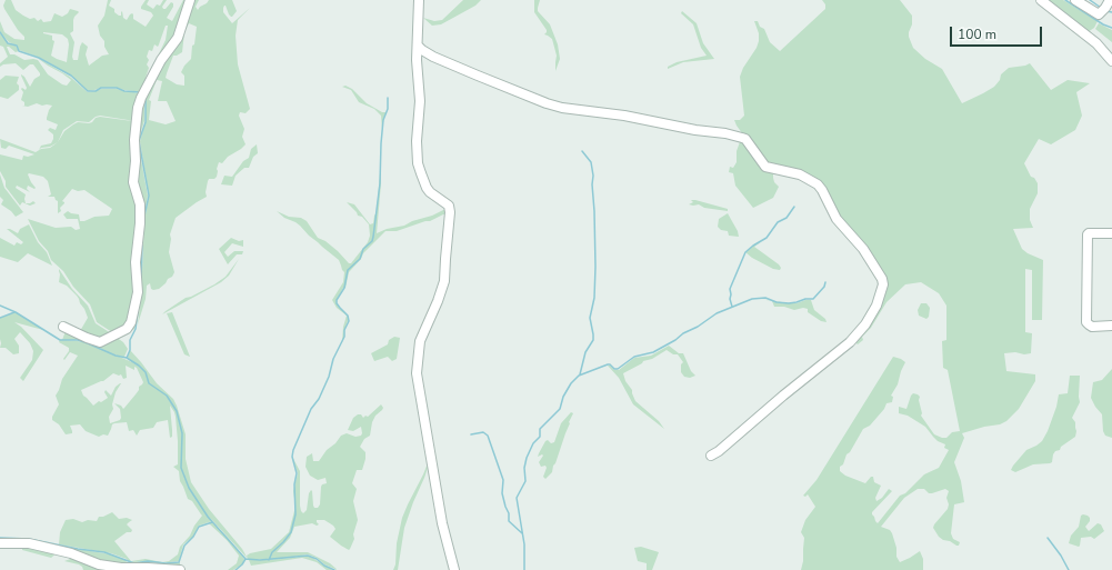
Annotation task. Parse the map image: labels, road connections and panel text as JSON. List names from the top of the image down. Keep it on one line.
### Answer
{"scale_bar":"100 m"}
